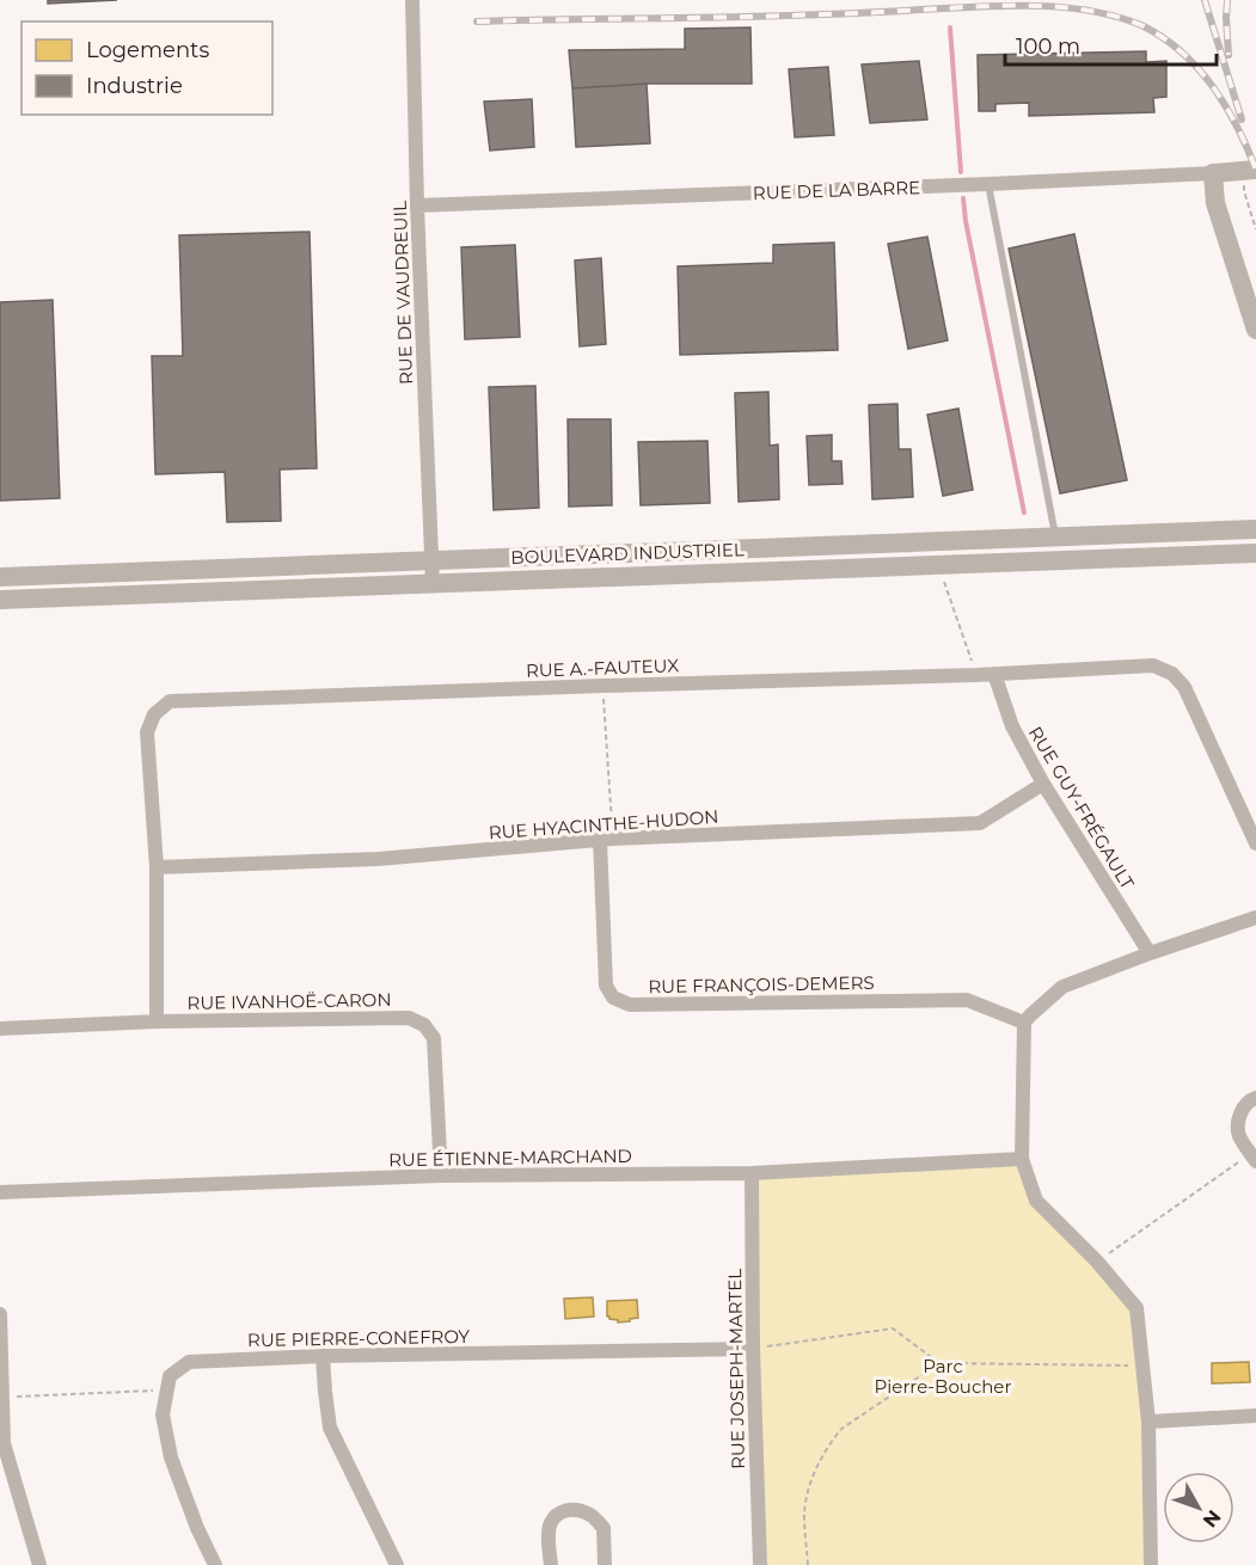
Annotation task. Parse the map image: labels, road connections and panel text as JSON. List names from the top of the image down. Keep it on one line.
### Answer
{"streets":{"street":["RUE DE LA BARRE","RUE DE VAUDREUIL","BOULEVARD INDUSTRIEL","RUE A.-FAUTEUX","RUE GUY-FRÉGAULT","RUE HYACINTHE-HUDON","RUE FRANÇOIS-DEMERS","RUE IVANHOË-CARON","RUE ÉTIENNE-MARCHAND","RUE PIERRE-CONEFROY","RUE JOSEPH-MARTEL"]},"crossings":[["RUE DE LA BARRE","RUE DE VAUDREUIL"],["RUE DE VAUDREUIL","BOULEVARD INDUSTRIEL"],["RUE A.-FAUTEUX","RUE GUY-FRÉGAULT"],["RUE A.-FAUTEUX","RUE HYACINTHE-HUDON"],["RUE A.-FAUTEUX","RUE IVANHOË-CARON"],["RUE GUY-FRÉGAULT","RUE HYACINTHE-HUDON"],["RUE HYACINTHE-HUDON","RUE FRANÇOIS-DEMERS"],["RUE IVANHOË-CARON","RUE ÉTIENNE-MARCHAND"],["RUE ÉTIENNE-MARCHAND","RUE JOSEPH-MARTEL"],["RUE PIERRE-CONEFROY","RUE JOSEPH-MARTEL"]],"parks":["Parc Pierre-Boucher"],"legend":["Logements","Industrie"],"scale_bar":"100 m","north":"bottom right"}
